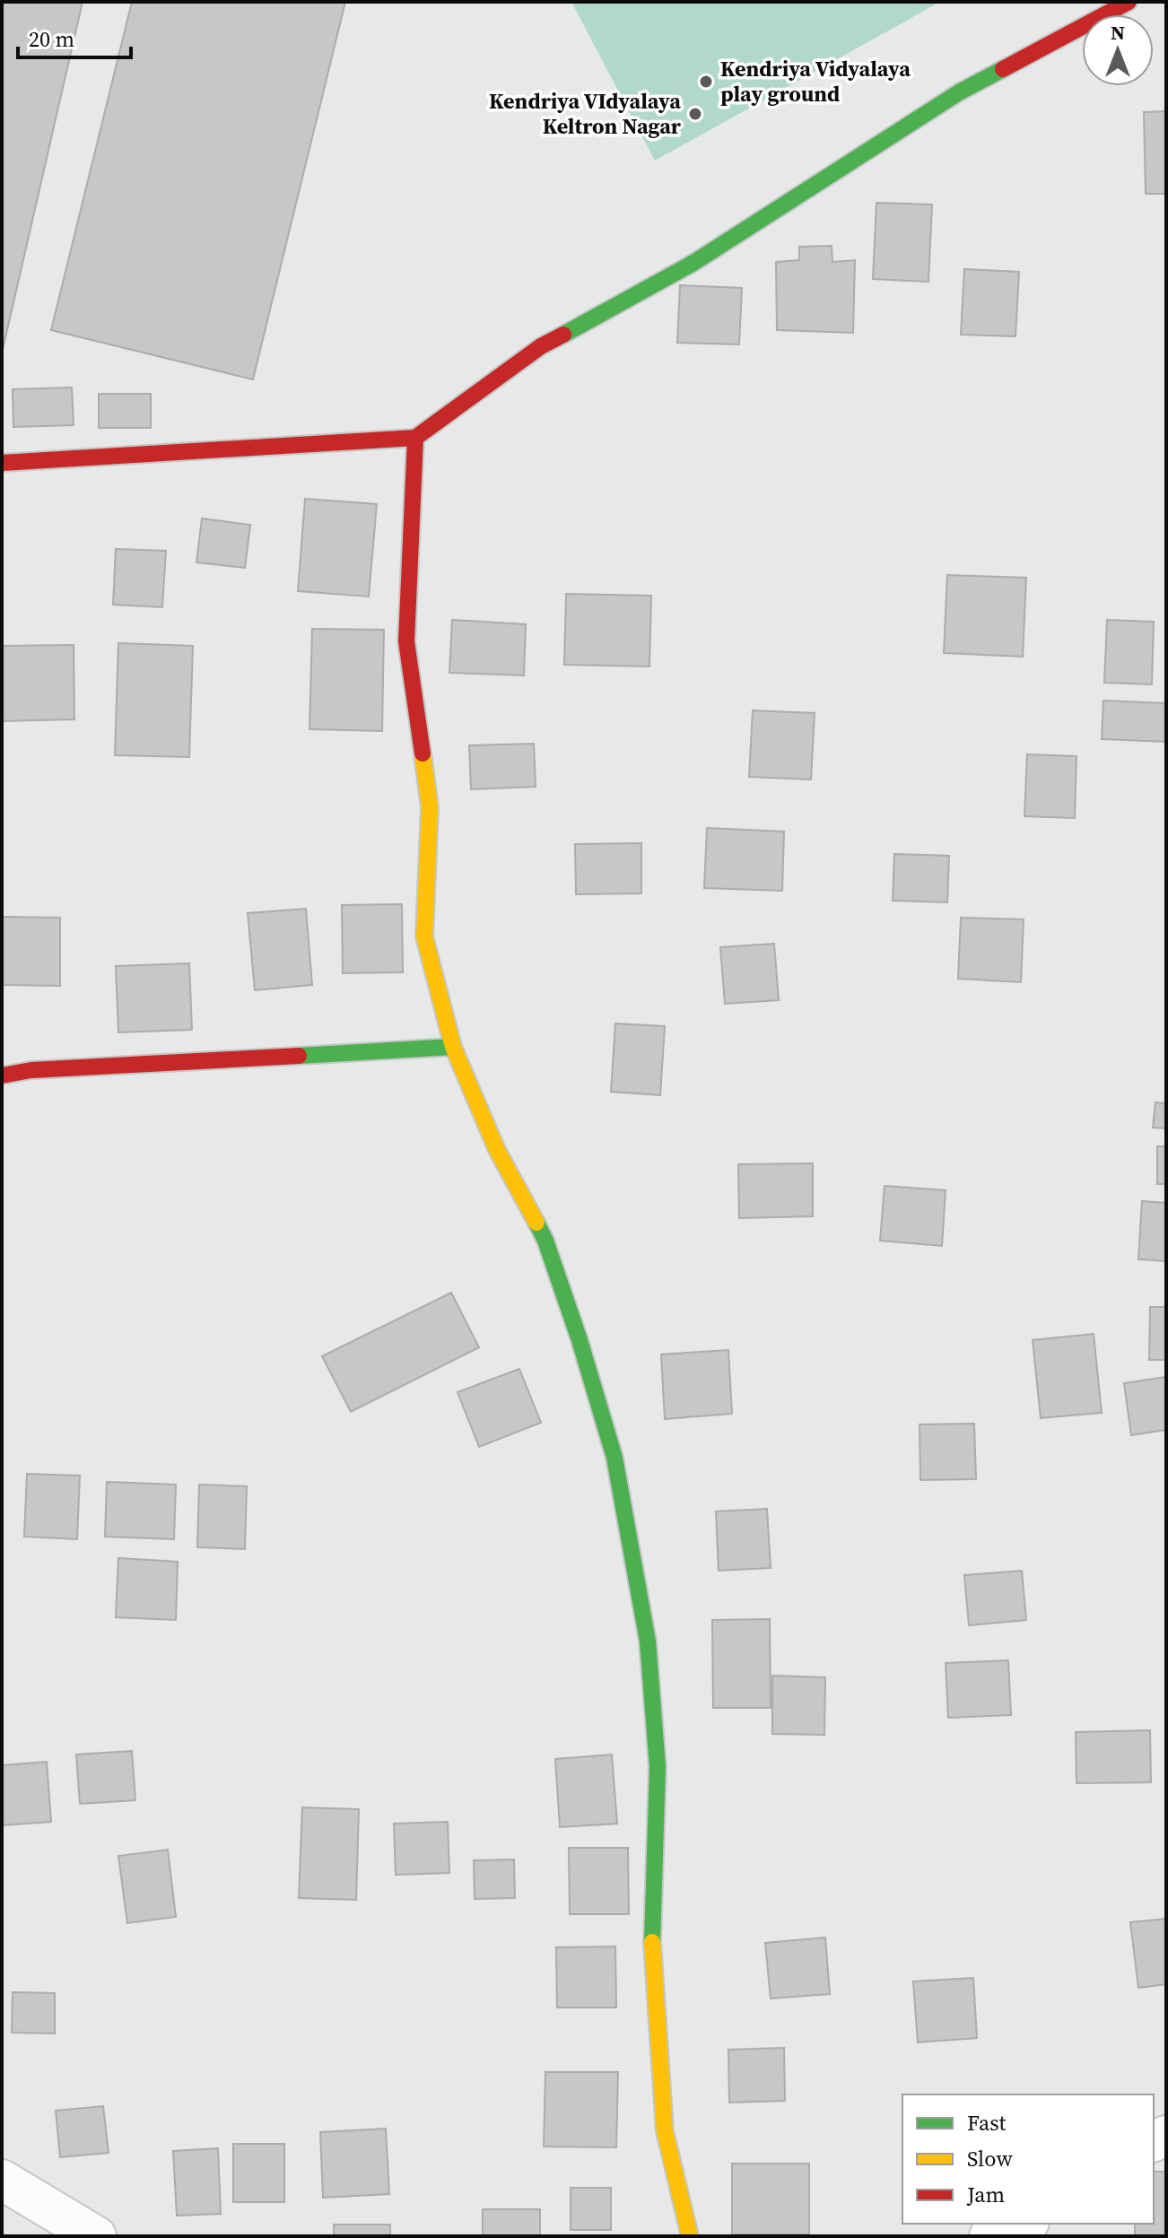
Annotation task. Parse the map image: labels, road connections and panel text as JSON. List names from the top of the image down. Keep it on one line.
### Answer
{"places":["Kendriya Vidyalaya play ground","Kendriya VIdyalaya Keltron Nagar"],"legend":["Fast","Slow","Jam"],"scale_bar":"20 m","north":"top"}
